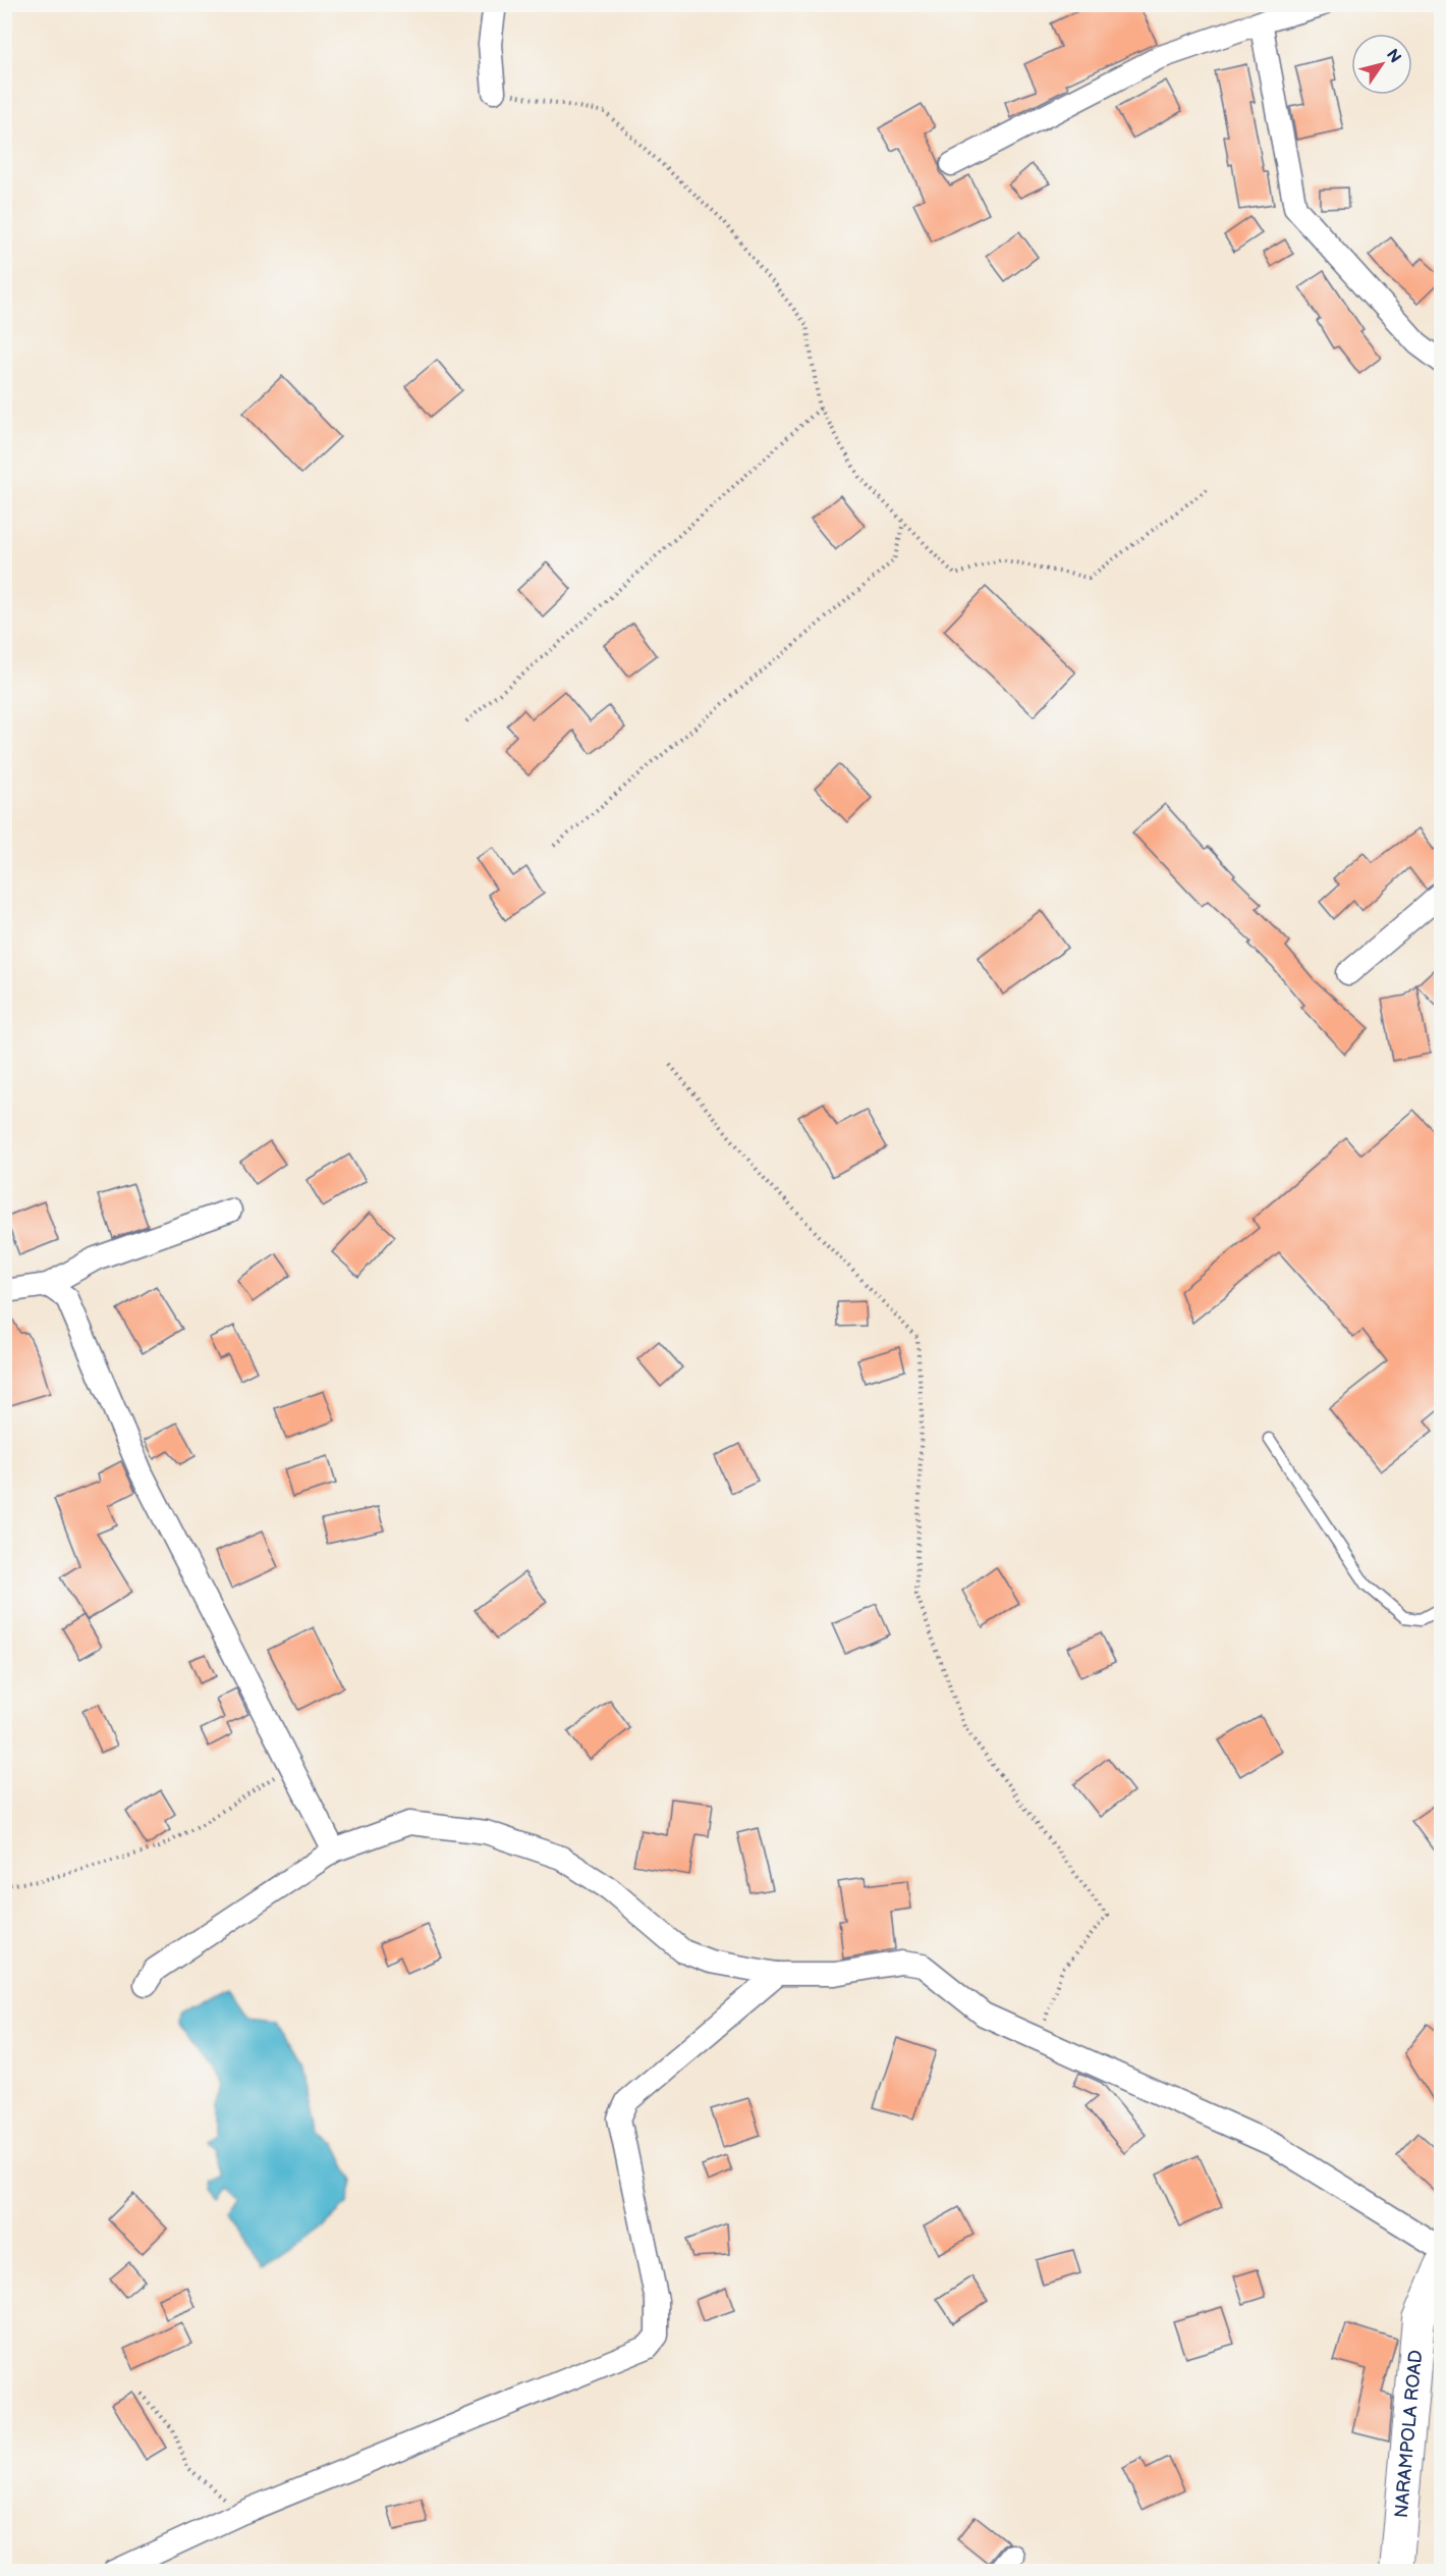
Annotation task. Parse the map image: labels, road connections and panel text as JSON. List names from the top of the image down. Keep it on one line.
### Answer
{"streets":{"street":["NARAMPOLA ROAD"]},"north":"top right"}
